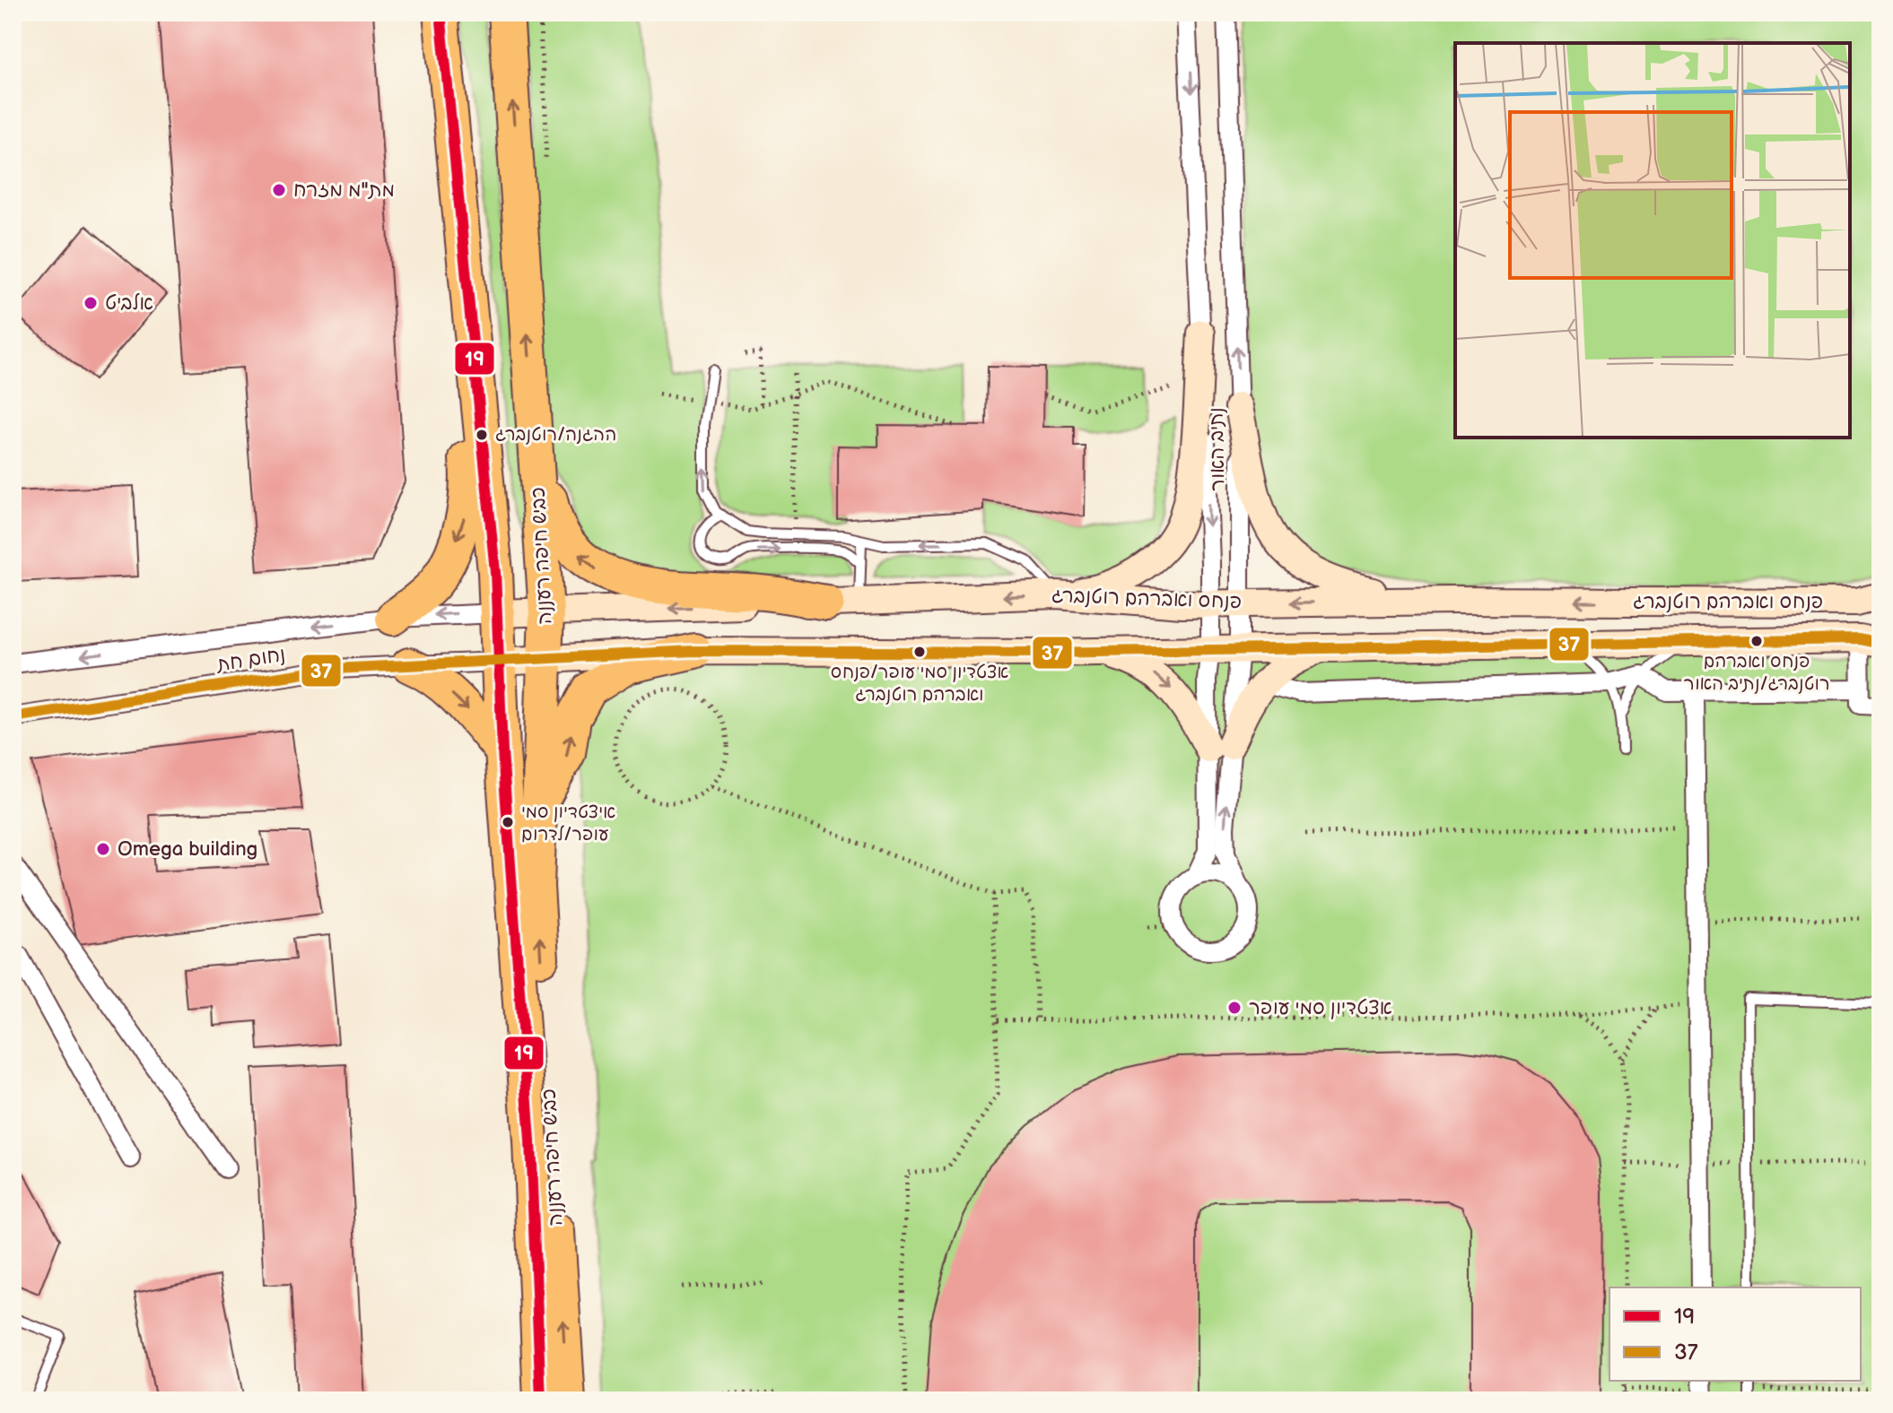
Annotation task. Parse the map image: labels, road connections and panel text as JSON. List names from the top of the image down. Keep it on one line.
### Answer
{"streets":{"highway":["כביש חיפה רעננה"],"main road":["פנחס ואברהם רוטנברג"],"street":["נתיב האור","נחום חת"]},"crossings":[["נתיב האור","פנחס ואברהם רוטנברג"],["כביש חיפה רעננה","פנחס ואברהם רוטנברג"],["כביש חיפה רעננה","נחום חת"],["פנחס ואברהם רוטנברג","נחום חת"]],"places":["מת\"מ מזרח","אלביט","ההגנה/רוטנברג","פנחס ואברהם רוטנברג/נתיב האור","אצטדיון סמי עופר/פנחס ואברהם רוטנברג","איצטדיון סמי עופר/לדרום","Omega building","אצטדיון סמי עופר"],"lines":["transit line 19","transit line 37"],"legend":["19","37"]}
